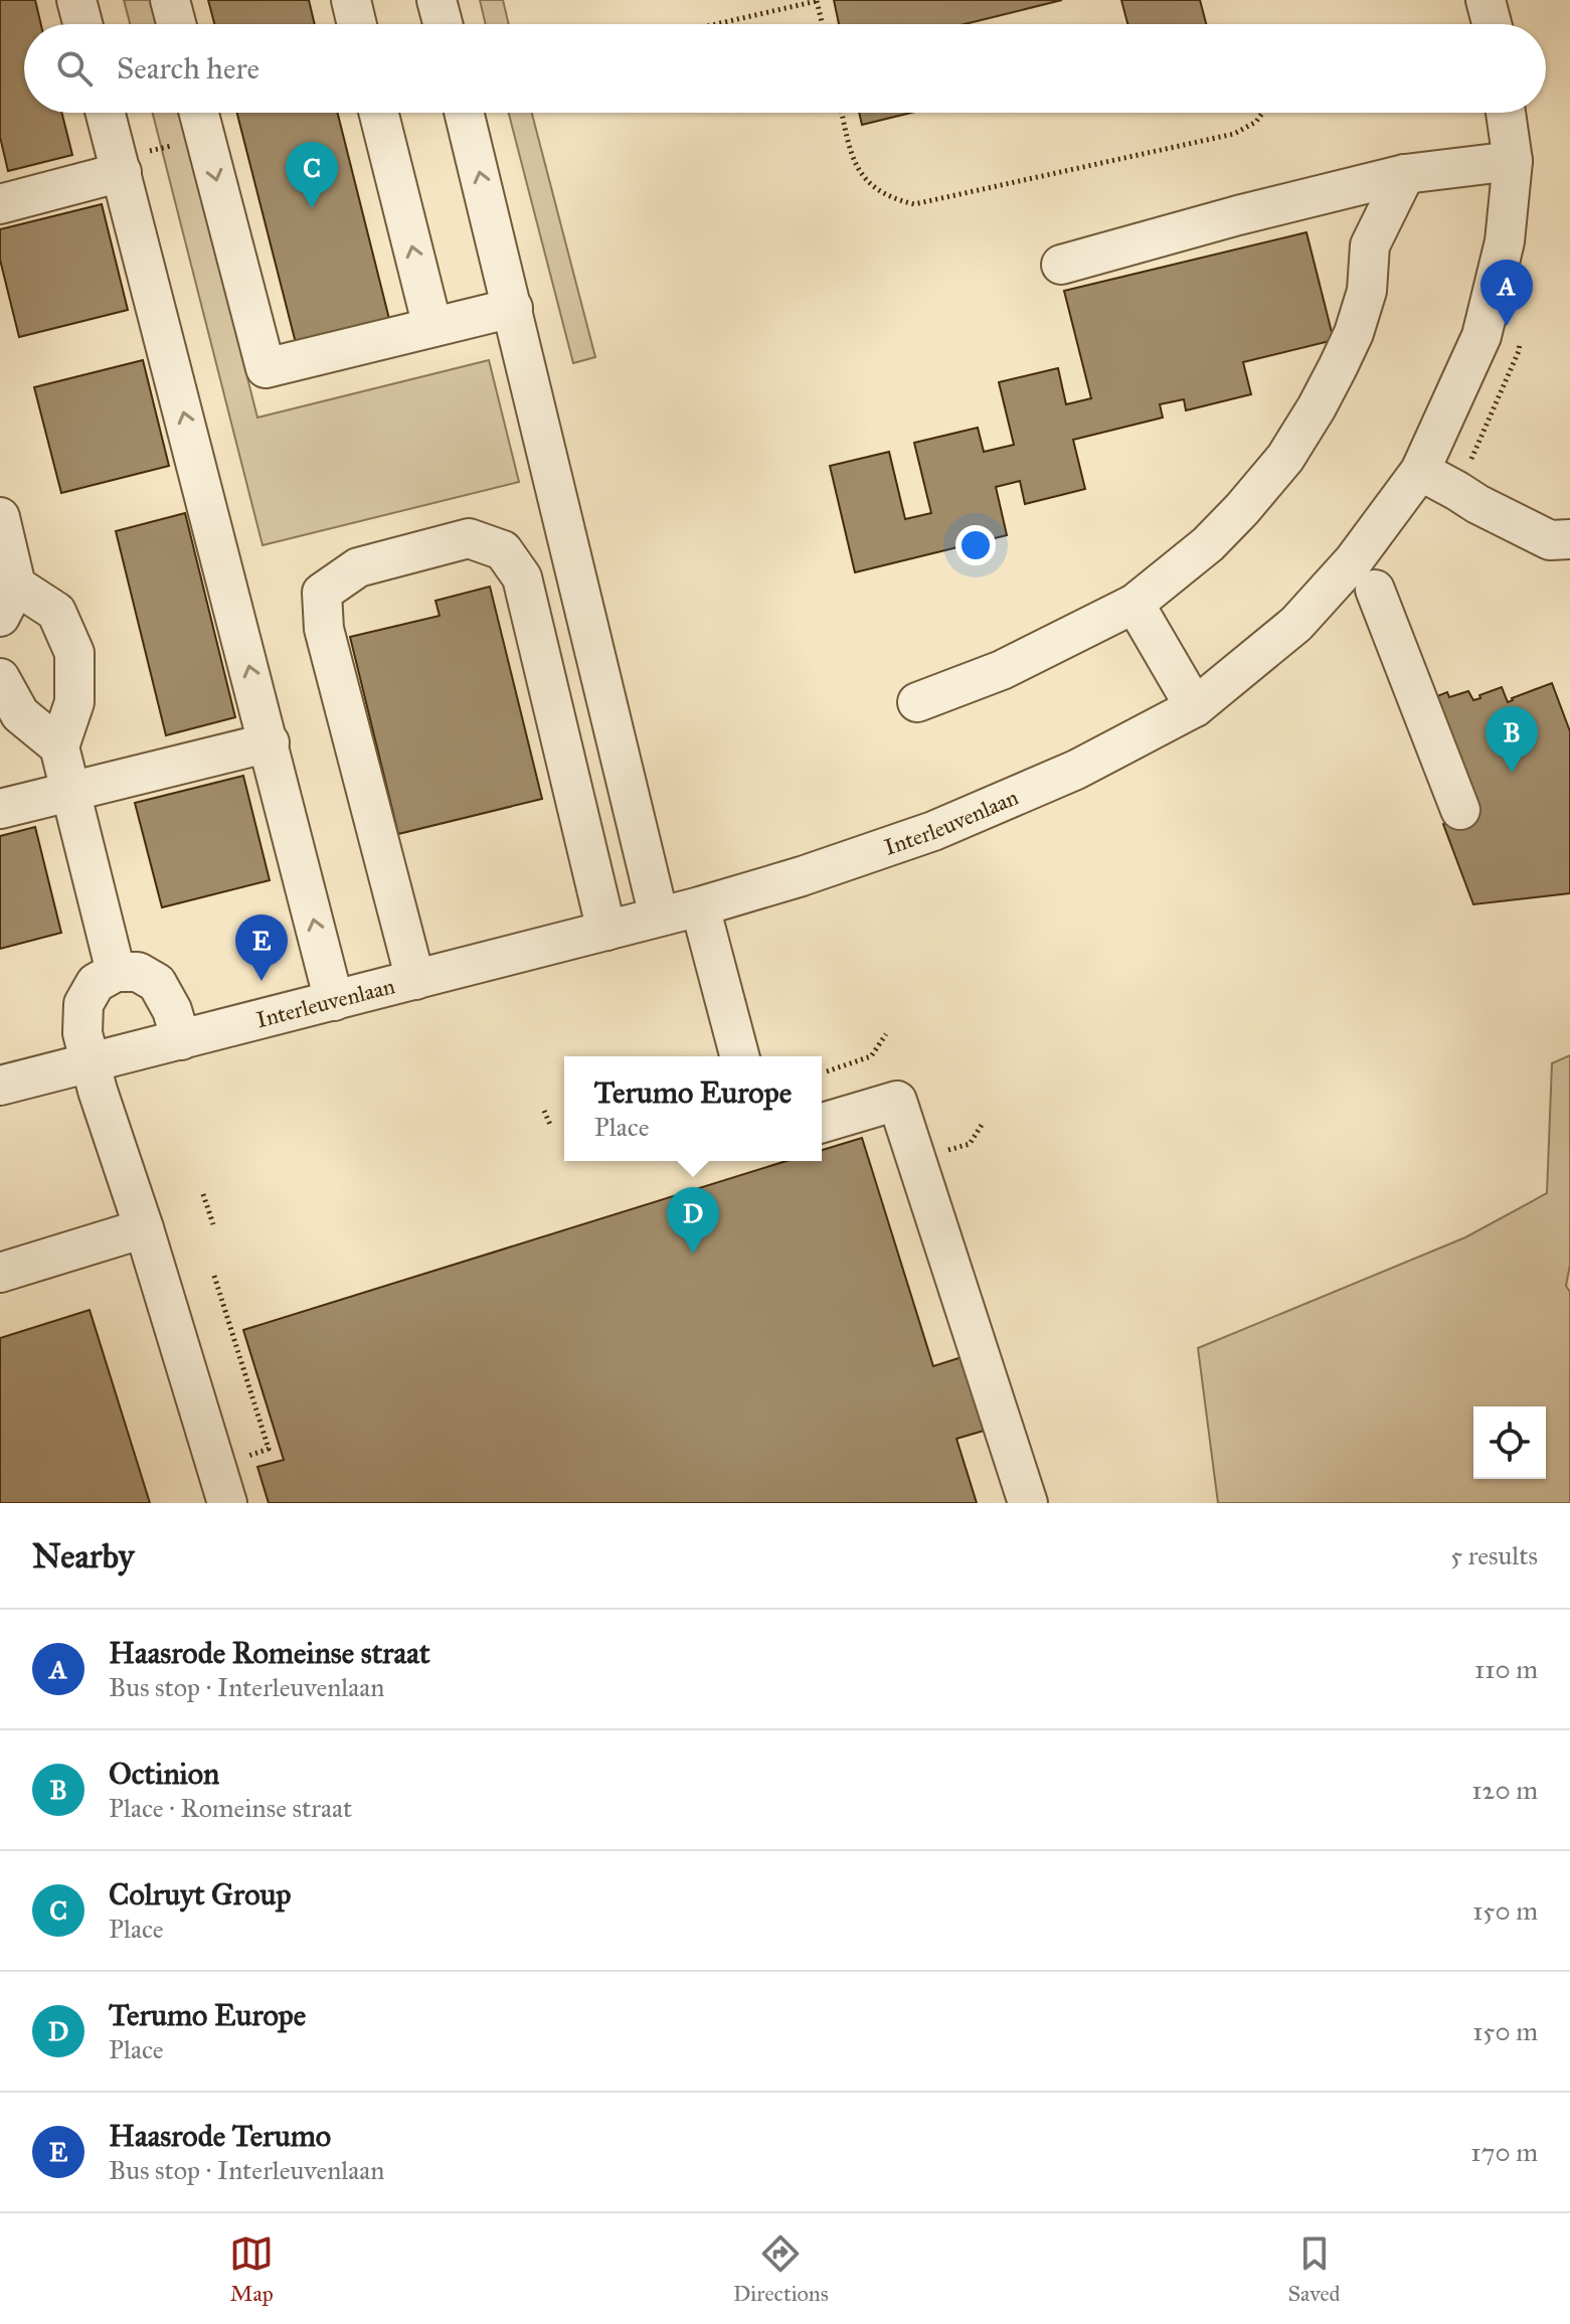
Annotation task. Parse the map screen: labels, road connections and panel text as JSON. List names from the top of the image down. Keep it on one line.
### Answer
{"streets":{"street":["Interleuvenlaan"]},"page":{"search":"Search here","pins":["C","A","B","E","D"],"popup":["Terumo Europe","Place"],"heading":["Nearby","5 results"],"list":[{"mark":"A","name":"Haasrode Romeinse straat","note":"Bus stop · Interleuvenlaan","value":"110 m"},{"mark":"B","name":"Octinion","note":"Place · Romeinse straat","value":"120 m"},{"mark":"C","name":"Colruyt Group","note":"Place","value":"150 m"},{"mark":"D","name":"Terumo Europe","note":"Place","value":"150 m"},{"mark":"E","name":"Haasrode Terumo","note":"Bus stop · Interleuvenlaan","value":"170 m"}],"nav":["Map","Directions","Saved"]}}
